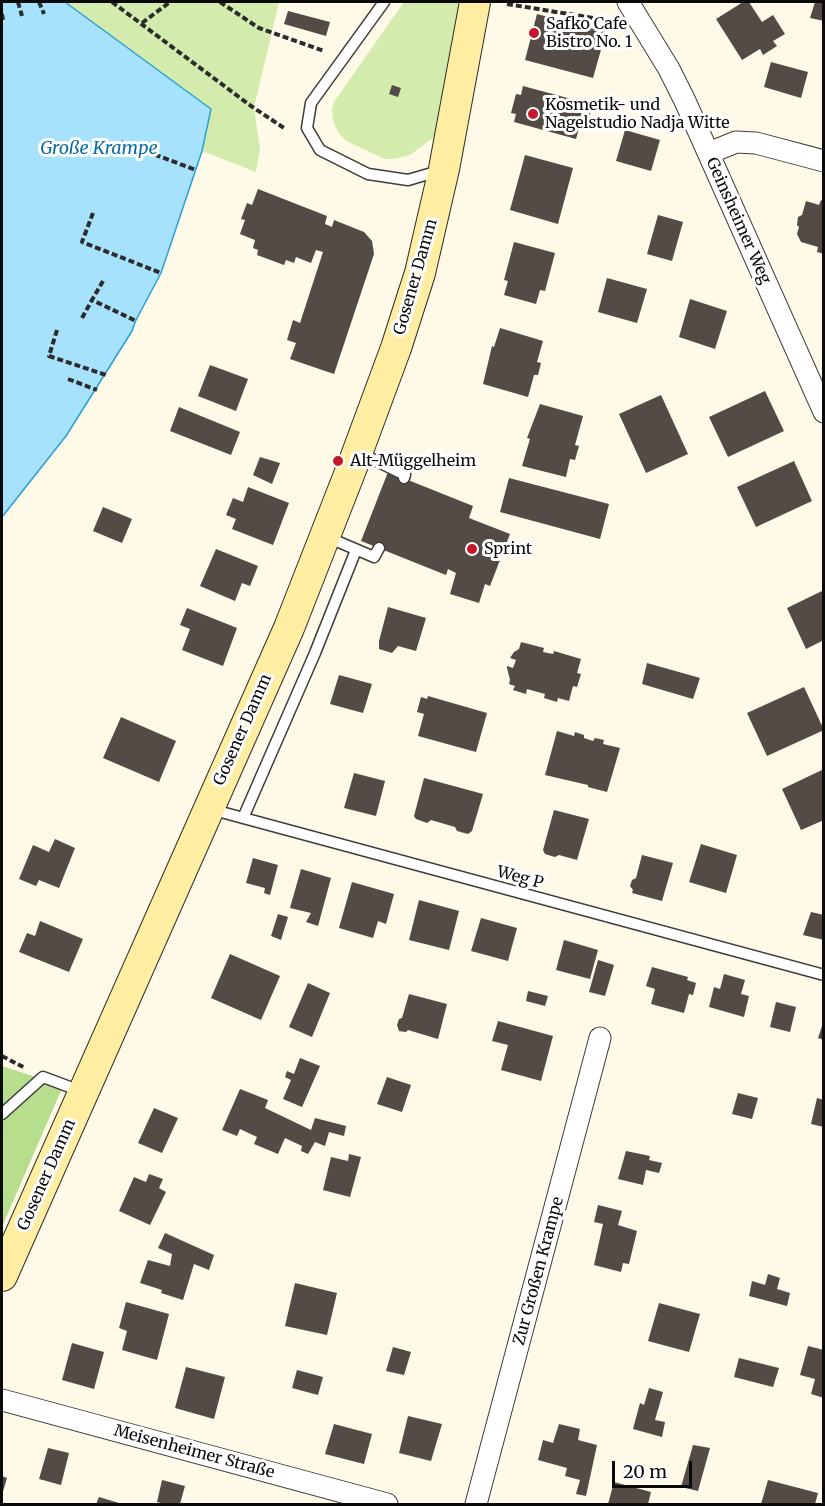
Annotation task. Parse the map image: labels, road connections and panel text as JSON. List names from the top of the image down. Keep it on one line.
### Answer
{"streets":{"main road":["Gosener Damm"],"street":["Geinsheimer Weg","Zur Großen Krampe","Meisenheimer Straße"],"lane":["Weg P"]},"crossings":[["Gosener Damm","Weg P"]],"water":["Große Krampe"],"places":["Safko Cafe Bistro No. 1","Kosmetik- und Nagelstudio Nadja Witte","Alt-Müggelheim","Sprint"],"scale_bar":"20 m"}
